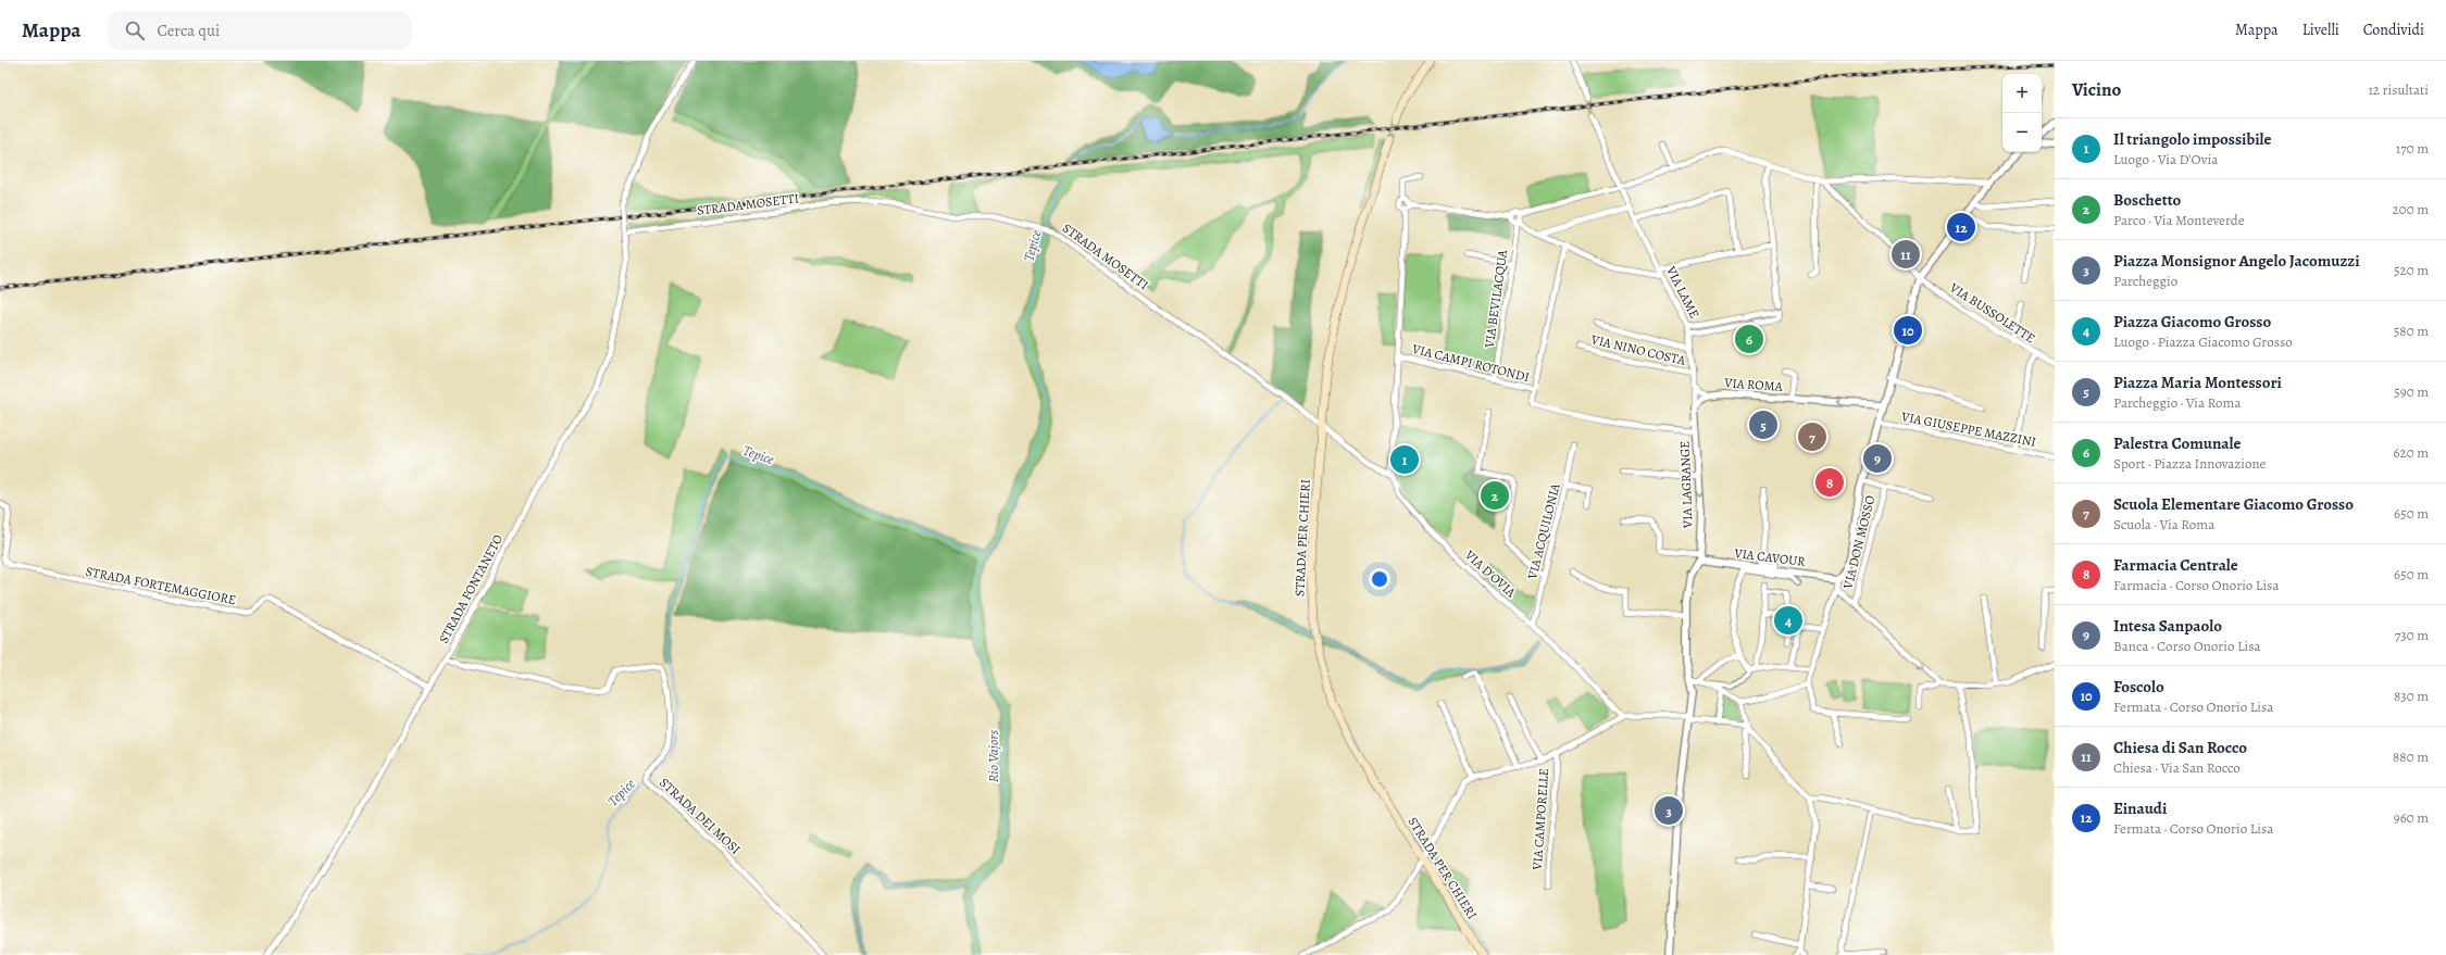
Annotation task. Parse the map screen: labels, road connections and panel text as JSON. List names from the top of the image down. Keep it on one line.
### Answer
{"streets":{"main road":["STRADA PER CHIERI"],"street":["STRADA MOSETTI","VIA LAME","VIA BEVILACQUA","VIA BUSSOLETTE","VIA NINO COSTA","VIA CAMPI ROTONDI","VIA ROMA","VIA GIUSEPPE MAZZINI","VIA LAGRANGE","VIA ACQUILONIA","VIA DON MOSSO","VIA CAVOUR","VIA D'OVIA","STRADA FORTEMAGGIORE","STRADA FONTANETO","STRADA DEI MOSI","VIA CAMPORELLE"]},"crossings":[["STRADA MOSETTI","STRADA PER CHIERI"],["STRADA MOSETTI","VIA D'OVIA"],["STRADA MOSETTI","STRADA FONTANETO"],["VIA LAME","VIA NINO COSTA"],["VIA LAME","VIA ROMA"],["VIA LAME","VIA LAGRANGE"],["VIA BEVILACQUA","VIA CAMPI ROTONDI"],["VIA CAMPI ROTONDI","VIA LAGRANGE"],["VIA CAMPI ROTONDI","VIA D'OVIA"],["VIA ROMA","VIA LAGRANGE"],["VIA LAGRANGE","VIA CAVOUR"],["VIA ACQUILONIA","VIA D'OVIA"],["VIA D'OVIA","VIA CAMPORELLE"],["STRADA FORTEMAGGIORE","STRADA FONTANETO"],["STRADA FONTANETO","STRADA DEI MOSI"]],"one_way":["VIA ROMA","VIA LAGRANGE"],"water":["Tepice","Rio Vajors"],"page":{"header":"Mappa","search":"Cerca qui","nav":["Mappa","Livelli","Condividi"],"heading":["Vicino","12 risultati"],"map_buttons":["+","−"],"list":[{"mark":"1","name":"Il triangolo impossibile","note":"Luogo · Via D'Ovia","value":"170 m"},{"mark":"2","name":"Boschetto","note":"Parco · Via Monteverde","value":"200 m"},{"mark":"3","name":"Piazza Monsignor Angelo Jacomuzzi","note":"Parcheggio","value":"520 m"},{"mark":"4","name":"Piazza Giacomo Grosso","note":"Luogo · Piazza Giacomo Grosso","value":"580 m"},{"mark":"5","name":"Piazza Maria Montessori","note":"Parcheggio · Via Roma","value":"590 m"},{"mark":"6","name":"Palestra Comunale","note":"Sport · Piazza Innovazione","value":"620 m"},{"mark":"7","name":"Scuola Elementare Giacomo Grosso","note":"Scuola · Via Roma","value":"650 m"},{"mark":"8","name":"Farmacia Centrale","note":"Farmacia · Corso Onorio Lisa","value":"650 m"},{"mark":"9","name":"Intesa Sanpaolo","note":"Banca · Corso Onorio Lisa","value":"730 m"},{"mark":"10","name":"Foscolo","note":"Fermata · Corso Onorio Lisa","value":"830 m"},{"mark":"11","name":"Chiesa di San Rocco","note":"Chiesa · Via San Rocco","value":"880 m"},{"mark":"12","name":"Einaudi","note":"Fermata · Corso Onorio Lisa","value":"960 m"}],"pins":["12","11","10","6","5","7","9","1","8","2","4","3"]}}
